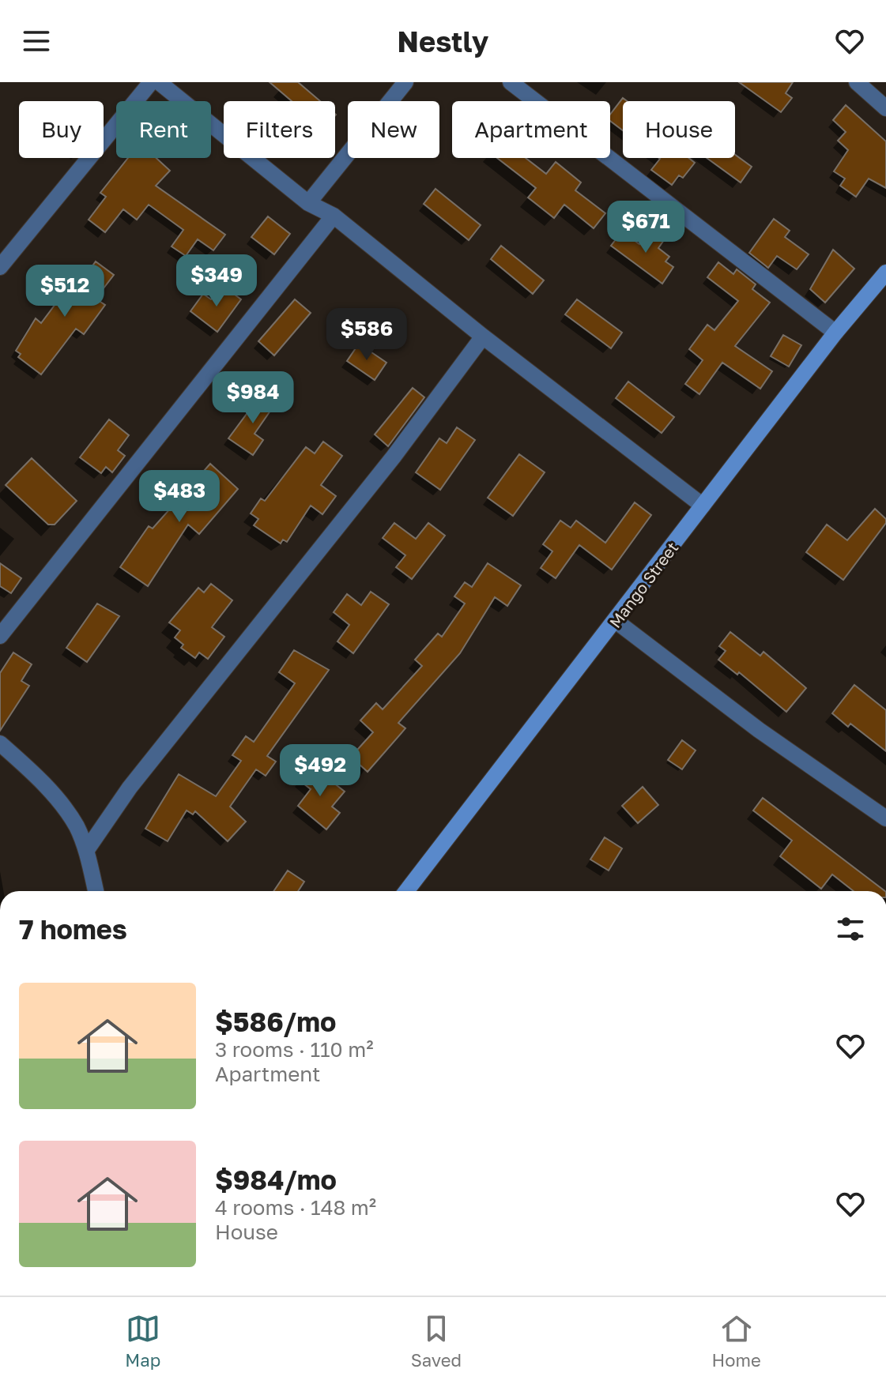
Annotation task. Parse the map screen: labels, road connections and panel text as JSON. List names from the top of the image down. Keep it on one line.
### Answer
{"streets":{"main road":["Mango Street"]},"page":{"header":"Nestly","chip":["Buy","Rent","Filters","New","Apartment","House"],"price":["$671","$349","$512","$586","$984","$483","$492"],"heading":"7 homes","list":[{"name":"$586/mo","note":"3 rooms · 110 m² · Apartment"},{"name":"$984/mo","note":"4 rooms · 148 m² · House"}],"tabs":["Map","Saved","Home"]}}
